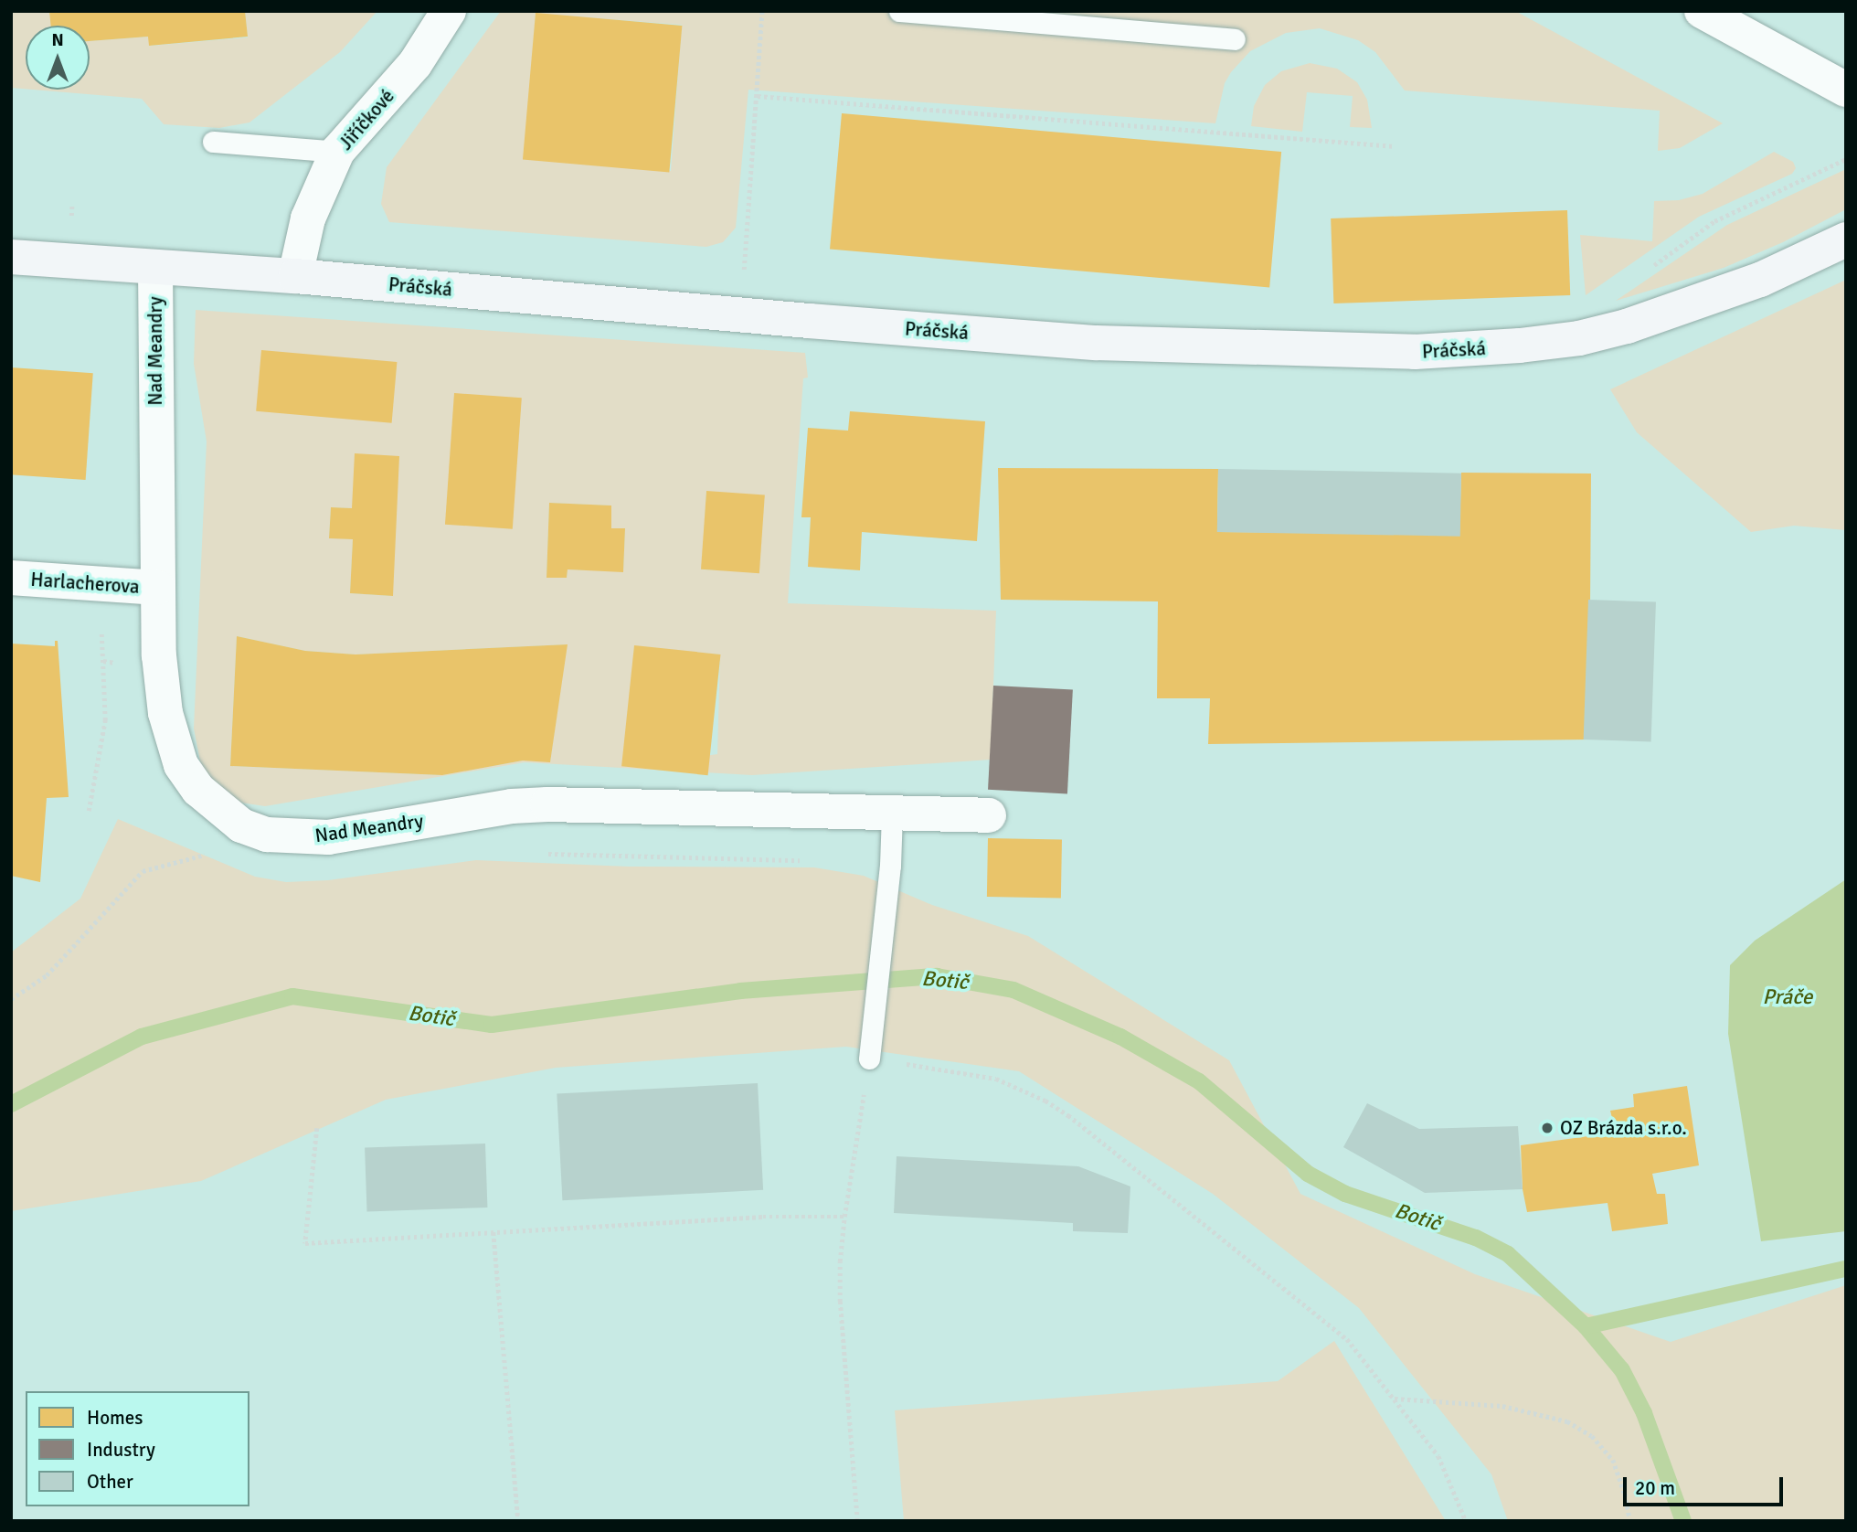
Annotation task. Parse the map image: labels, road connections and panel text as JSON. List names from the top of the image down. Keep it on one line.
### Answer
{"streets":{"street":["Jiříčkové","Práčská","Nad Meandry","Harlacherova"]},"crossings":[["Jiříčkové","Práčská"],["Práčská","Nad Meandry"],["Nad Meandry","Harlacherova"]],"water":["Botič","Práče"],"places":["OZ Brázda s.r.o."],"legend":["Homes","Industry","Other"],"scale_bar":"20 m","north":"top"}
